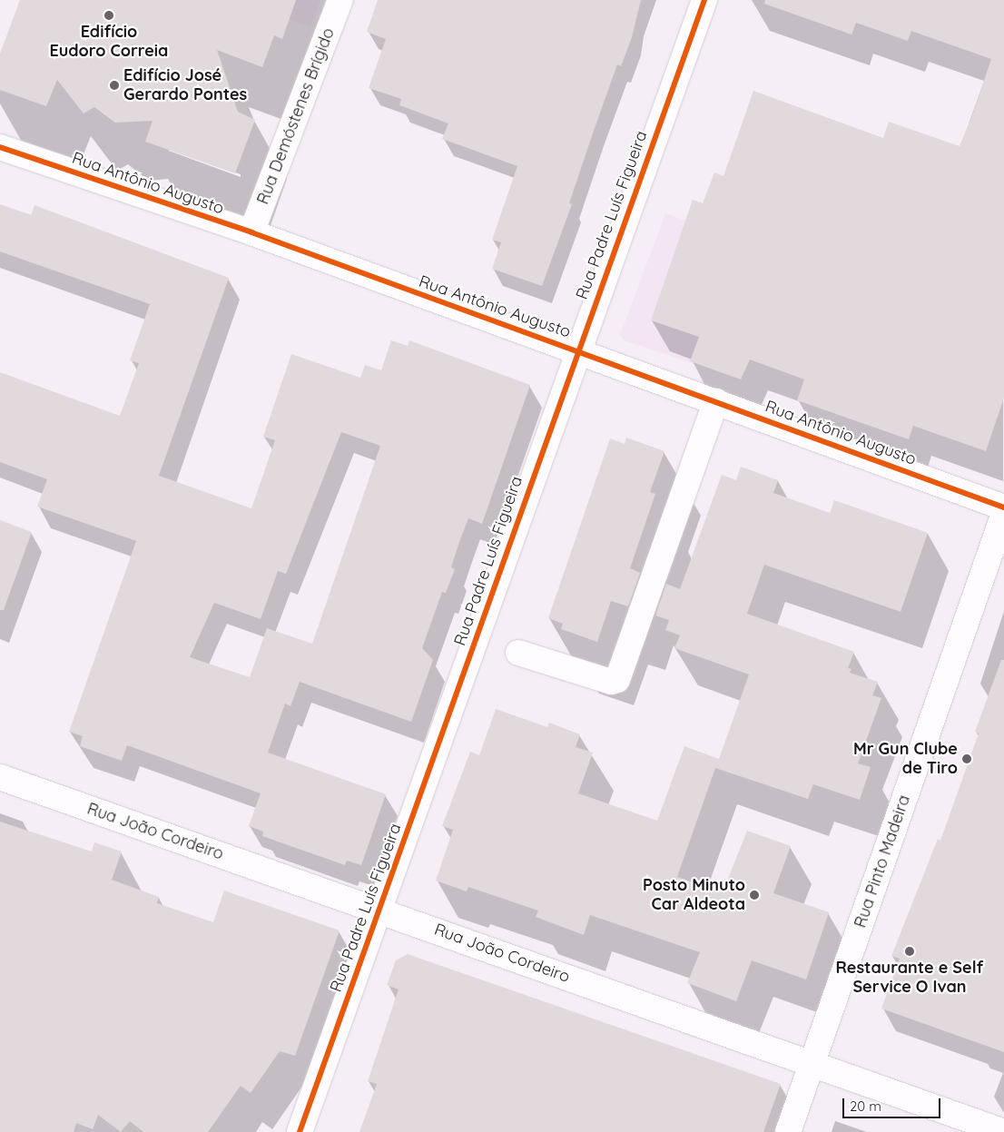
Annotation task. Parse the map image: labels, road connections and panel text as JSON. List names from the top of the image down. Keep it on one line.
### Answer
{"streets":{"street":["Rua Demóstenes Brígido","Rua Antônio Augusto","Rua Padre Luís Figueira","Rua João Cordeiro","Rua Pinto Madeira"]},"crossings":[["Rua Demóstenes Brígido","Rua Antônio Augusto"],["Rua Antônio Augusto","Rua Padre Luís Figueira"],["Rua Padre Luís Figueira","Rua João Cordeiro"],["Rua João Cordeiro","Rua Pinto Madeira"]],"places":["Edifício Eudoro Correia","Edifício José Gerardo Pontes","Mr Gun Clube de Tiro","Posto Minuto Car Aldeota","Restaurante e Self Service O Ivan"],"scale_bar":"20 m"}
